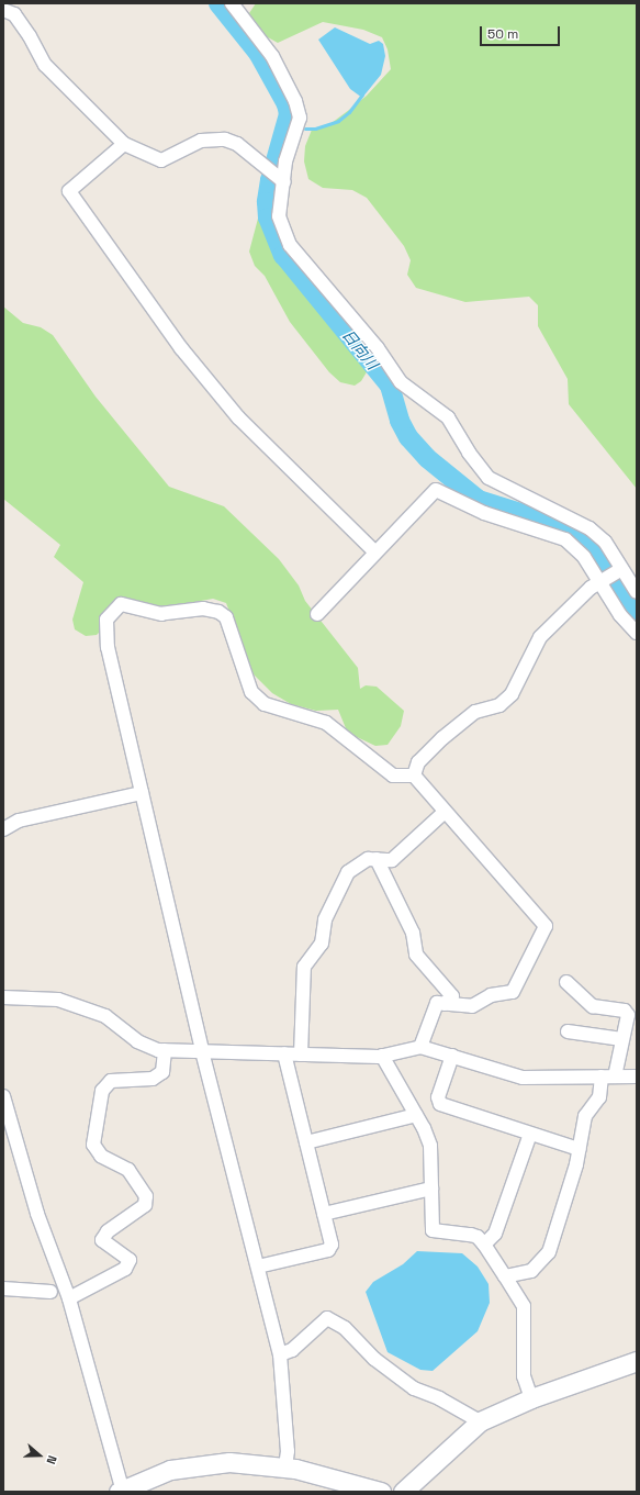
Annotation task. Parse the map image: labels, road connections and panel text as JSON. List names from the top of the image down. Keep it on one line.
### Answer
{"water":["日向川"],"scale_bar":"50 m","north":"right"}
